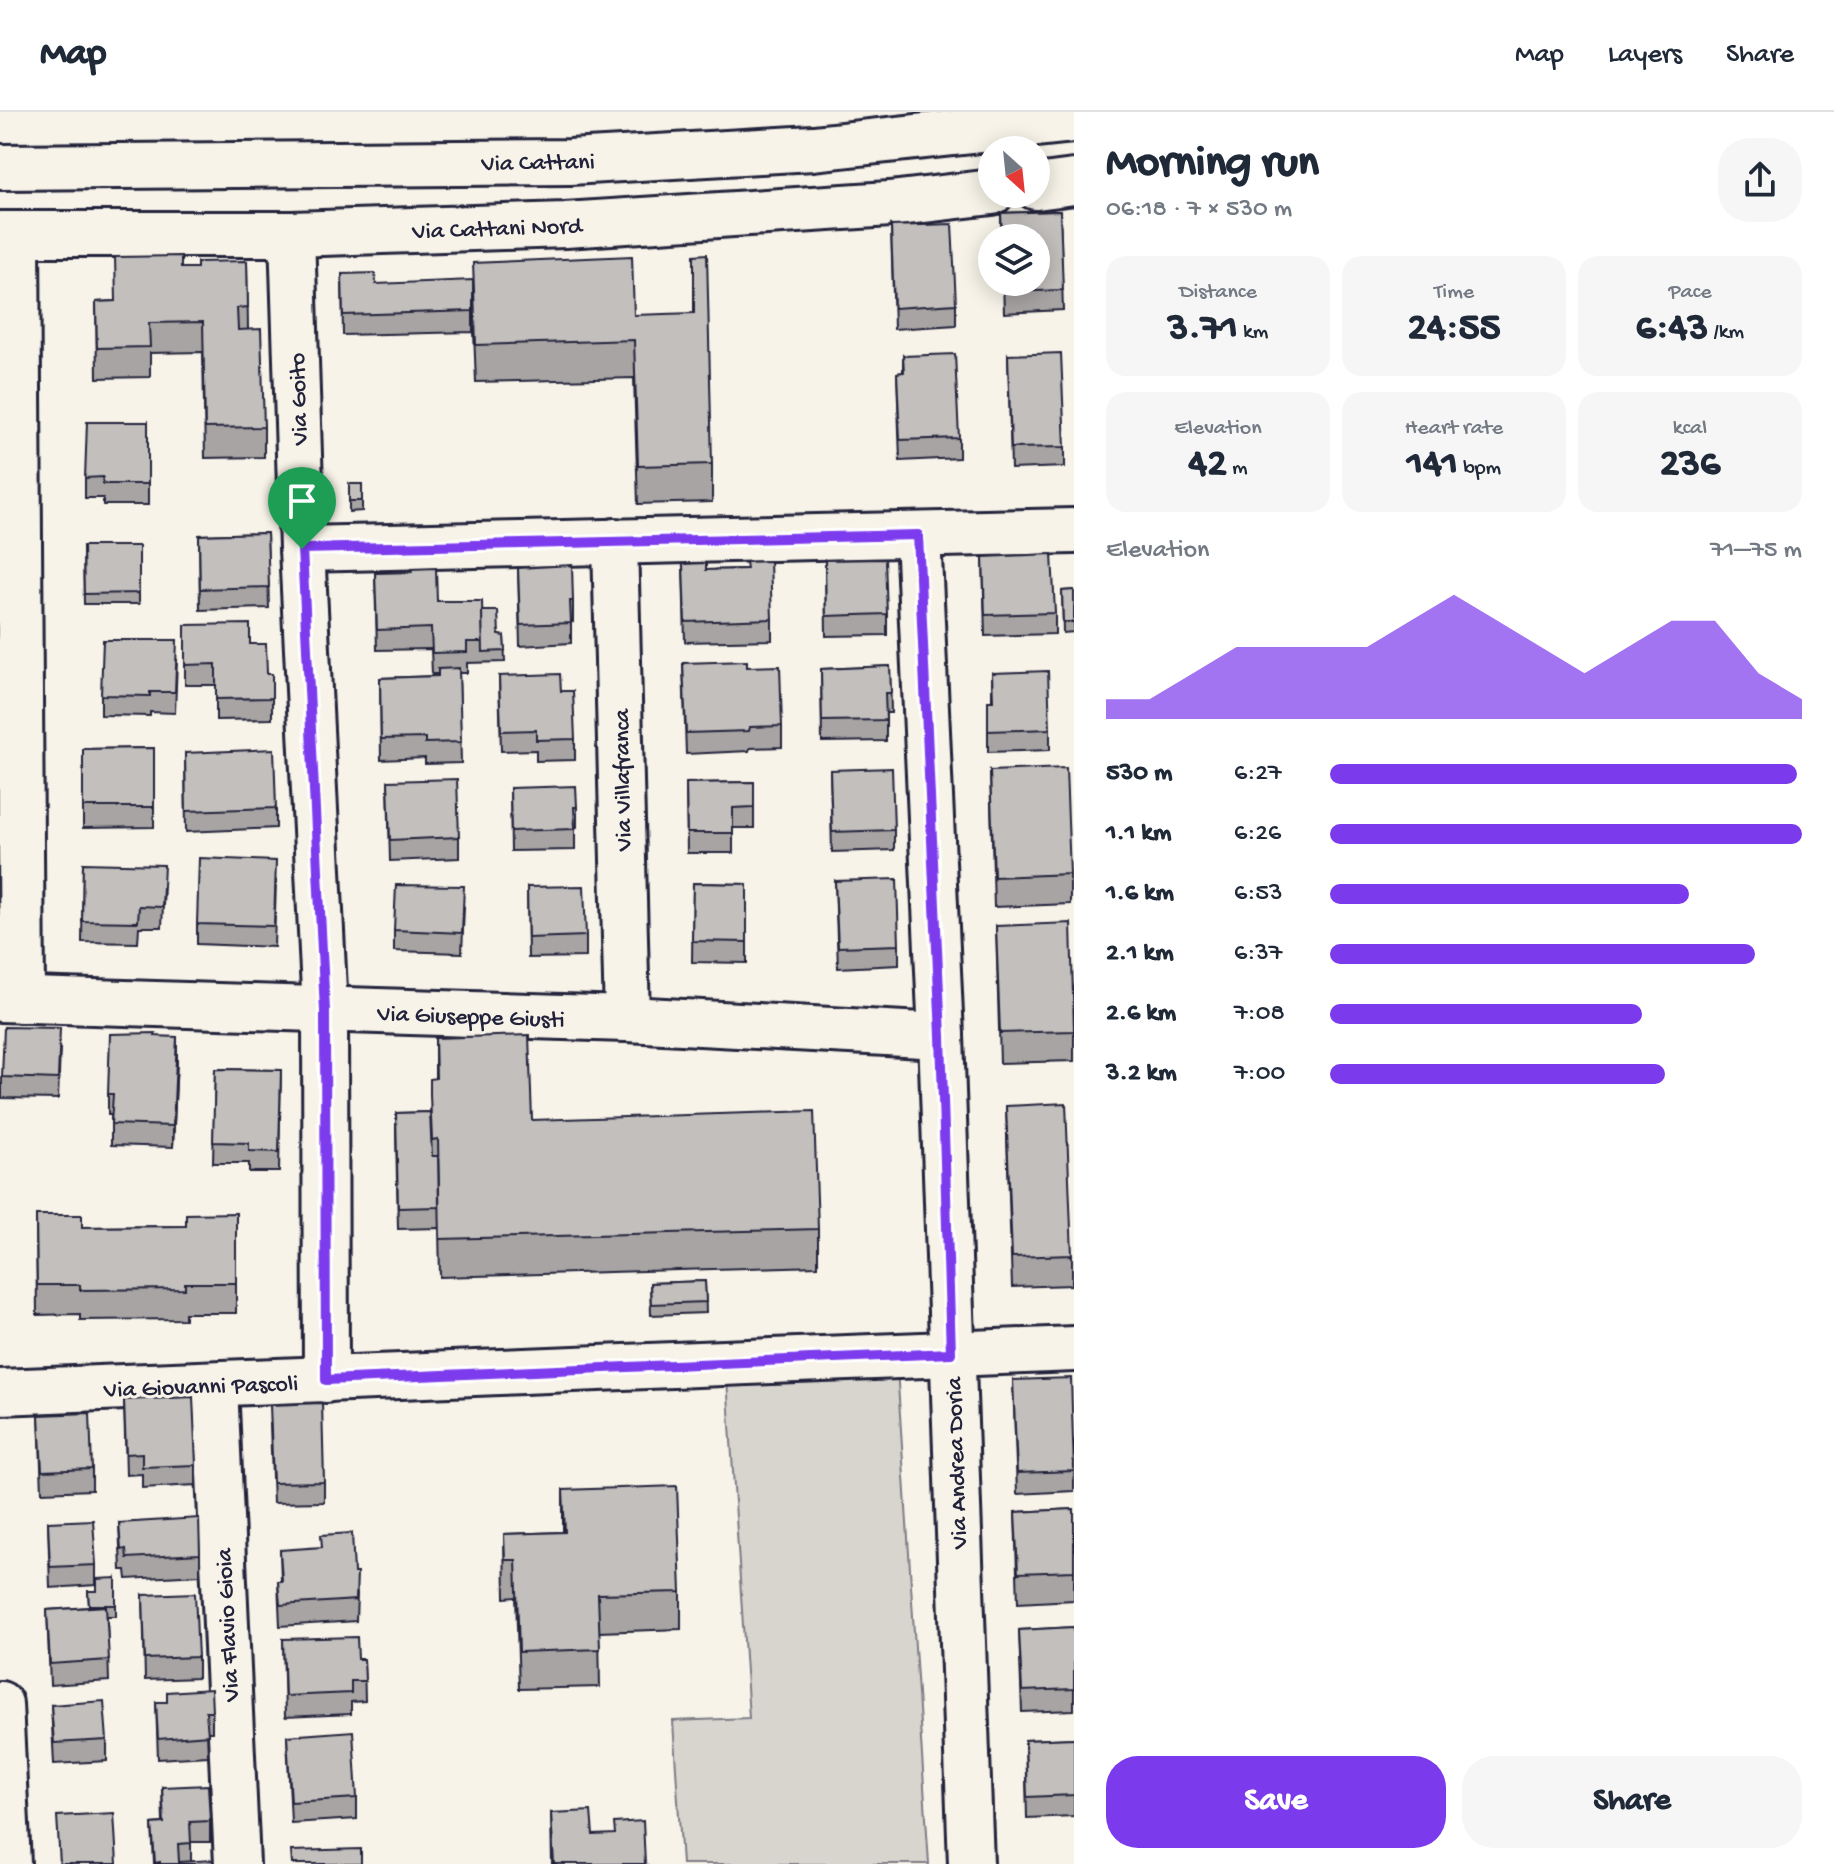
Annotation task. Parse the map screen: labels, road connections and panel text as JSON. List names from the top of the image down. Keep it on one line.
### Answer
{"streets":{"street":["Via Cattani","Via Cattani Nord","Via Goito","Via Villafranca","Via Giuseppe Giusti","Via Giovanni Pascoli","Via Andrea Doria","Via Flavio Gioia"]},"crossings":[["Via Cattani Nord","Via Goito"],["Via Goito","Via Giuseppe Giusti"],["Via Goito","Via Giovanni Pascoli"],["Via Villafranca","Via Giuseppe Giusti"],["Via Giuseppe Giusti","Via Andrea Doria"],["Via Giovanni Pascoli","Via Andrea Doria"],["Via Giovanni Pascoli","Via Flavio Gioia"]],"north":"bottom right","page":{"header":"Map","nav":["Map","Layers","Share"],"heading":["Morning run","06:18 · 7 × 530 m"],"stats":[["Distance","3.71 km"],["Time","24:55"],["Pace","6:43 /km"],["Elevation","42 m"],["Heart rate","141 bpm"],["kcal","236"]],"chart":["Elevation","71–75 m"],"list":[{"name":"530 m","note":"6:27"},{"name":"1.1 km","note":"6:26"},{"name":"1.6 km","note":"6:53"},{"name":"2.1 km","note":"6:37"},{"name":"2.6 km","note":"7:08"},{"name":"3.2 km","note":"7:00"}],"buttons":["Save","Share"]}}
